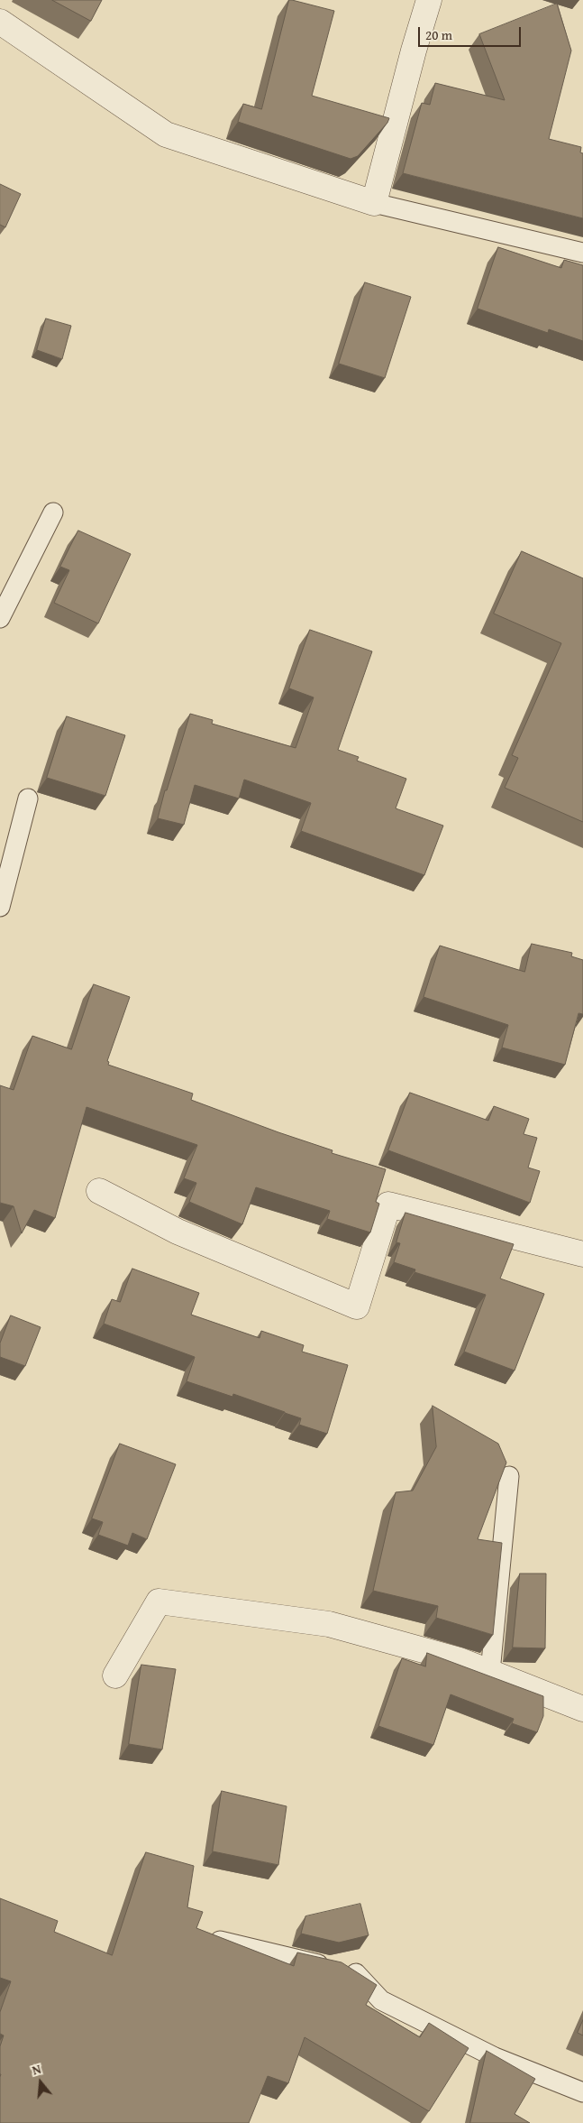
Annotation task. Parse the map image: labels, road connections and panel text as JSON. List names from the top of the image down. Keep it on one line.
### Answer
{"scale_bar":"20 m","north":"top"}
